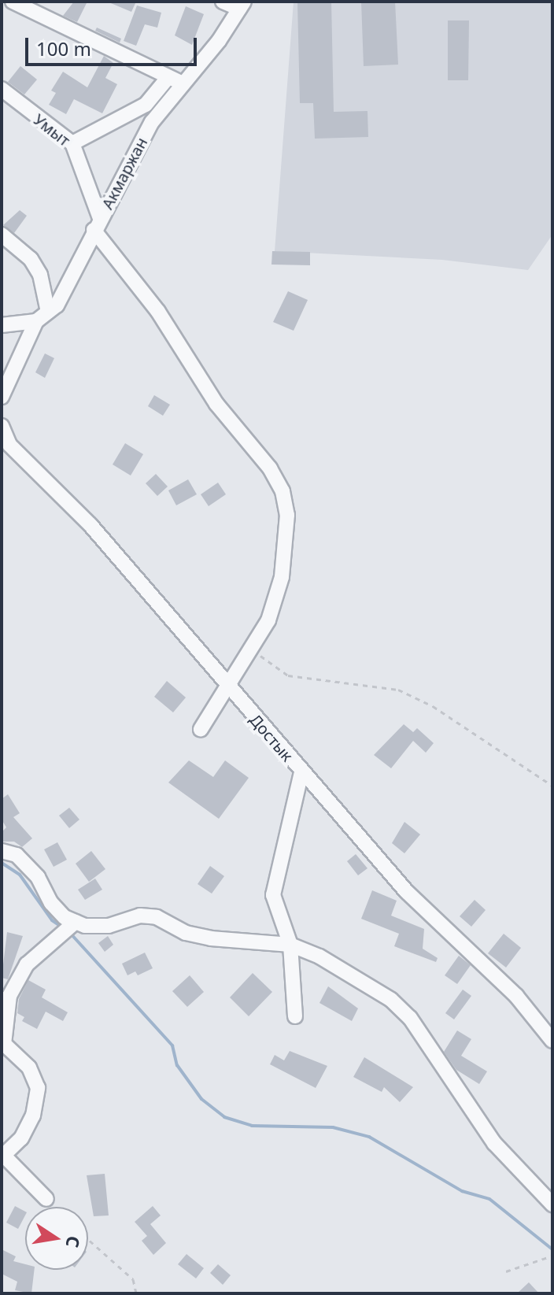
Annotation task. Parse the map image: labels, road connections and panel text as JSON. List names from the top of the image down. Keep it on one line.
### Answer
{"streets":{"street":["Умыт","Акмаржан","Достык"]},"crossings":[["Умыт","Акмаржан"]],"scale_bar":"100 m","north":"right"}
